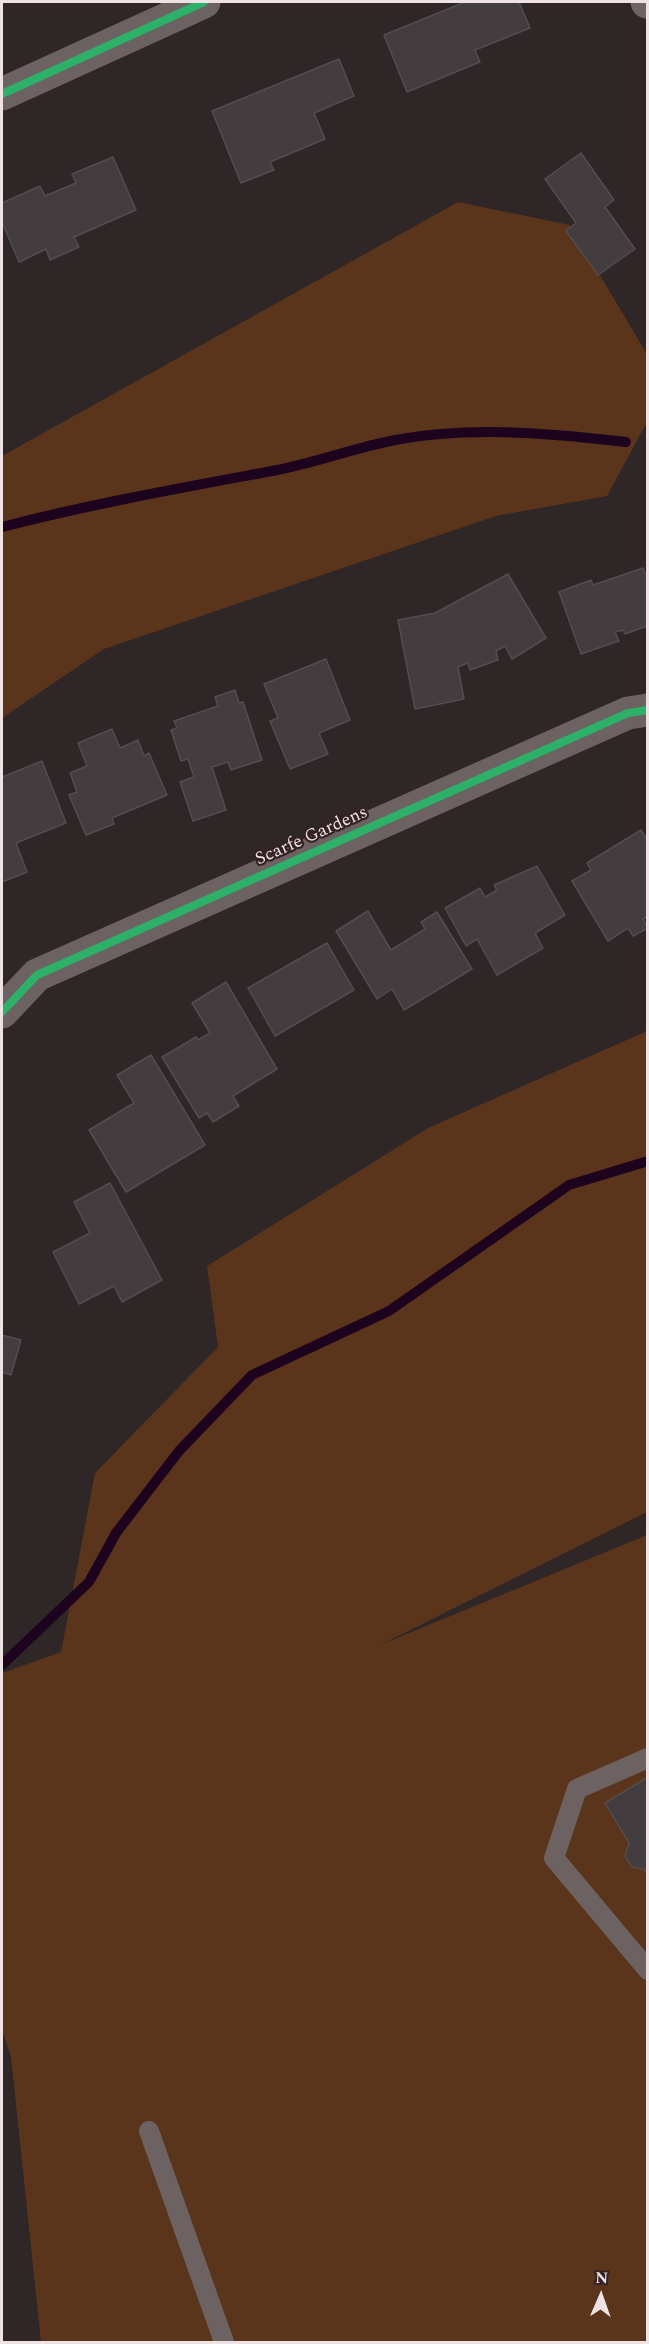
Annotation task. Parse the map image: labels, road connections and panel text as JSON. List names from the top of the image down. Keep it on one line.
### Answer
{"streets":{"street":["Scarfe Gardens"]},"north":"top"}
